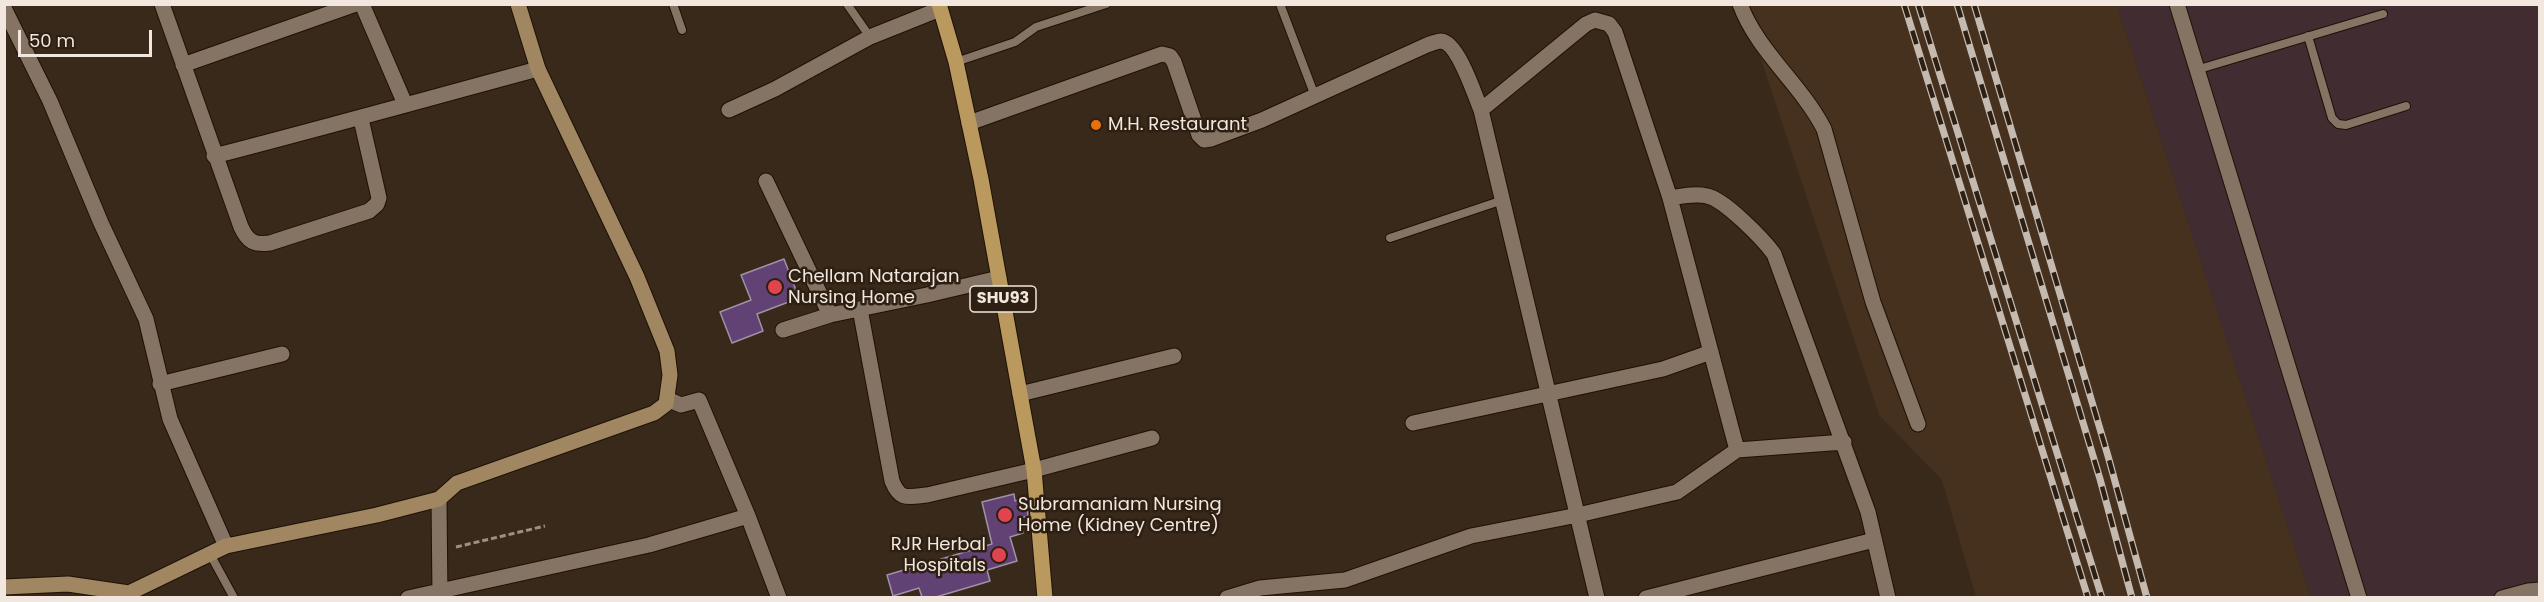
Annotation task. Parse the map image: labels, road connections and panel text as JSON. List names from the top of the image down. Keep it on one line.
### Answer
{"streets":{"main road":["SHU93"]},"places":["M.H. Restaurant","Chellam Natarajan Nursing Home","Subramaniam Nursing Home (Kidney Centre)","RJR Herbal Hospitals"],"scale_bar":"50 m"}
